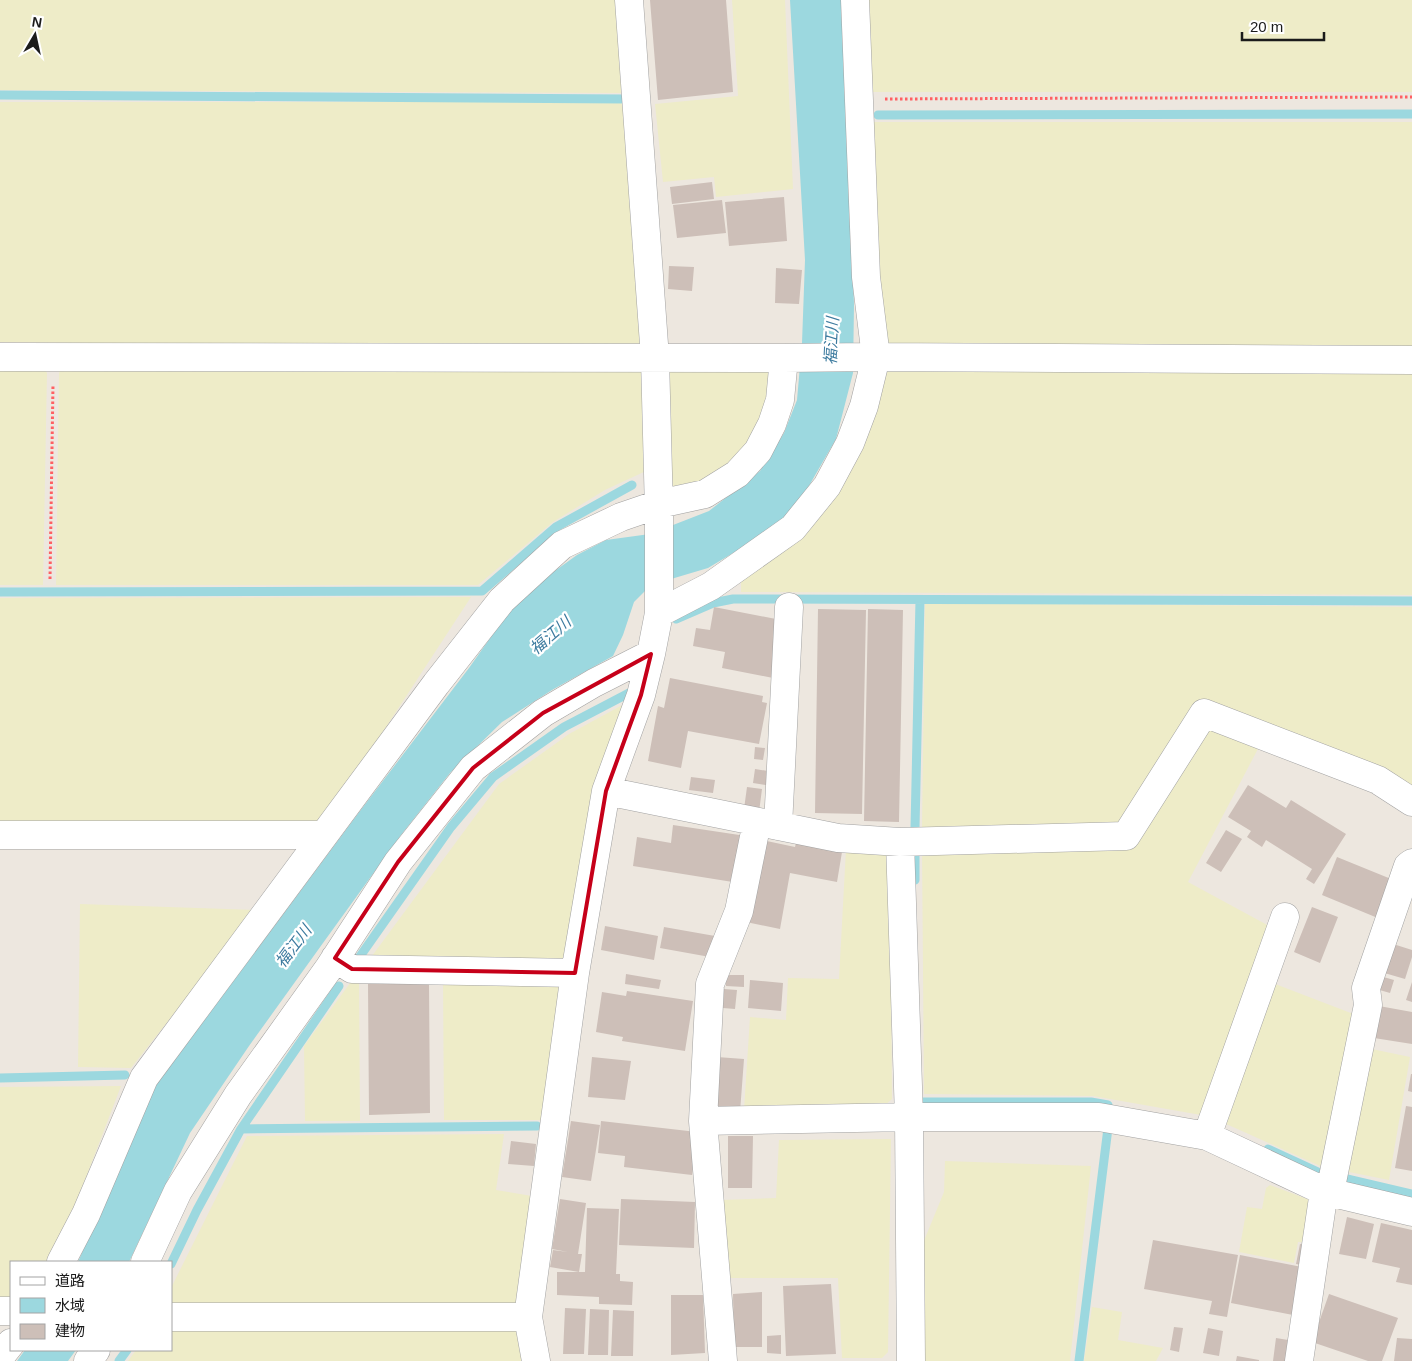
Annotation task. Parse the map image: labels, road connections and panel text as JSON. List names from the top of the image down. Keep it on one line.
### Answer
{"water":["福江川"],"legend":["道路","水域","建物"],"scale_bar":"20 m","north":"top"}
